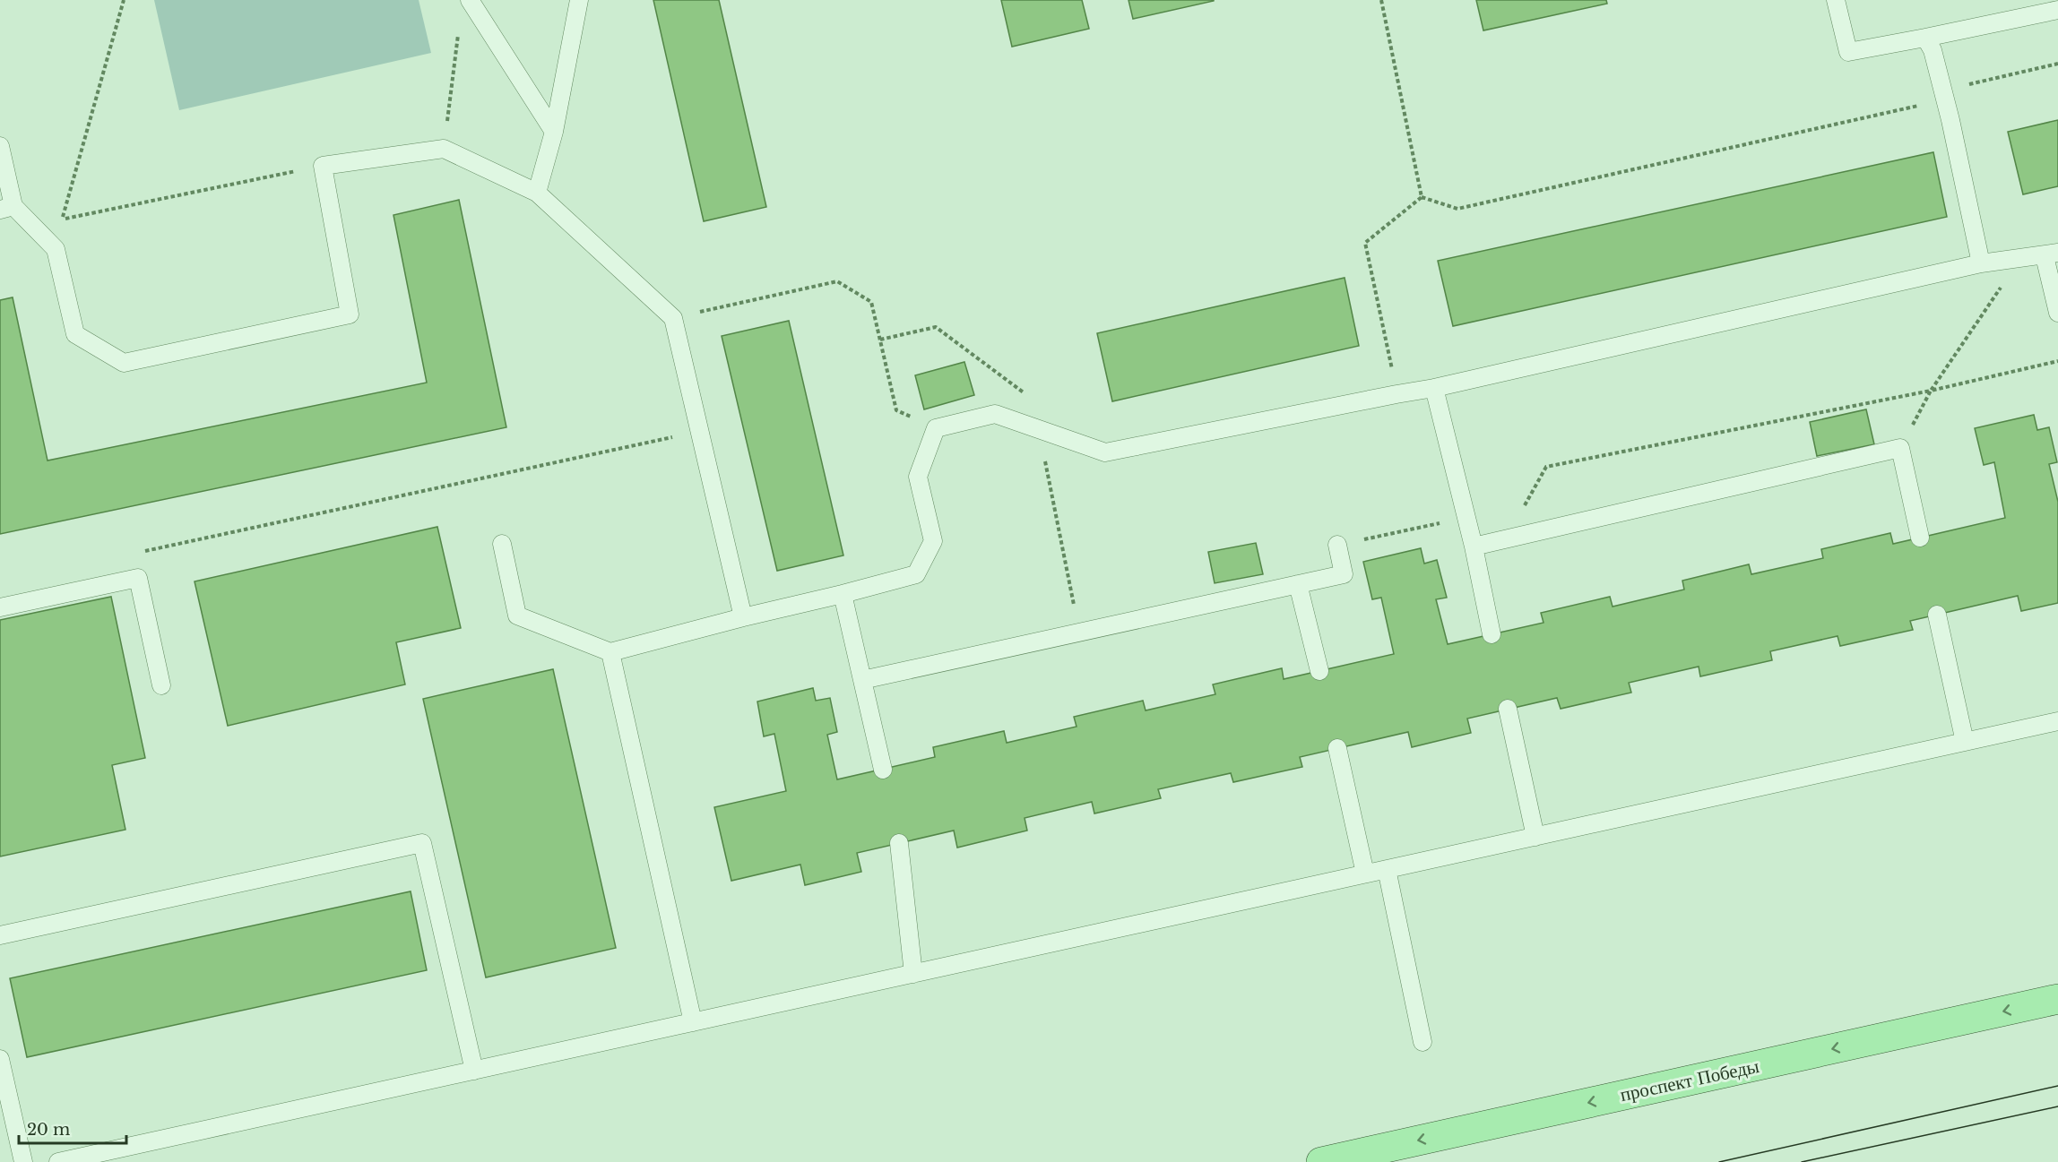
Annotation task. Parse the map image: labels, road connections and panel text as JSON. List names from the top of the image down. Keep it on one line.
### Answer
{"streets":{"main road":["проспект Победы"]},"one_way":["проспект Победы"],"scale_bar":"20 m"}
